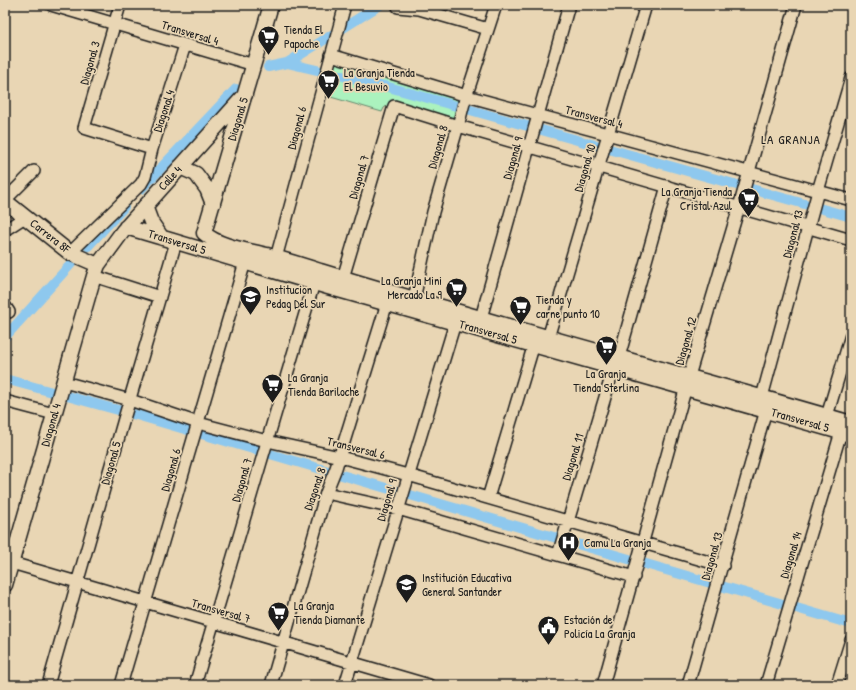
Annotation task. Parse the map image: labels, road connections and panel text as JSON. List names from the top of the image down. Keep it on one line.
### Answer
{"streets":{"street":["Transversal 4","Diagonal 3","Diagonal 4","Diagonal 5","Diagonal 6","Diagonal 8","Diagonal 9","Diagonal 10","Diagonal 7","Calle 4","Diagonal 13","Carrera 8F","Transversal 5","Diagonal 12","Transversal 6","Diagonal 11","Diagonal 14","Transversal 7"]},"crossings":[["Transversal 4","Diagonal 3"],["Transversal 4","Diagonal 4"],["Transversal 4","Diagonal 5"],["Transversal 4","Diagonal 6"],["Transversal 4","Diagonal 8"],["Transversal 4","Diagonal 9"],["Transversal 4","Diagonal 10"],["Transversal 4","Diagonal 13"],["Transversal 4","Diagonal 12"],["Diagonal 3","Diagonal 4"],["Diagonal 4","Calle 4"],["Diagonal 4","Carrera 8F"],["Diagonal 4","Transversal 6"],["Diagonal 4","Transversal 7"],["Diagonal 5","Calle 4"],["Diagonal 5","Transversal 5"],["Diagonal 5","Transversal 6"],["Diagonal 5","Transversal 7"],["Diagonal 6","Transversal 5"],["Diagonal 6","Transversal 6"],["Diagonal 6","Transversal 7"],["Diagonal 8","Diagonal 7"],["Diagonal 8","Transversal 5"],["Diagonal 8","Transversal 6"],["Diagonal 8","Transversal 7"],["Diagonal 9","Transversal 5"],["Diagonal 9","Transversal 6"],["Diagonal 9","Transversal 7"],["Diagonal 10","Transversal 5"],["Diagonal 7","Transversal 5"],["Diagonal 7","Transversal 6"],["Diagonal 7","Transversal 7"],["Calle 4","Carrera 8F"],["Calle 4","Transversal 5"],["Diagonal 13","Transversal 5"],["Diagonal 13","Transversal 6"],["Transversal 5","Diagonal 12"],["Transversal 5","Diagonal 11"],["Transversal 5","Diagonal 14"],["Diagonal 12","Transversal 6"],["Transversal 6","Diagonal 11"]],"districts":["LA GRANJA"],"places":{"supermarket":["Tienda El Papoche","La Granja Tienda El Besuvio","La Granja Tienda Cristal Azul","La Granja Mini Mercado La 9","Tienda y carne punto 10","La Granja Tienda Sterlina","La Granja Tienda Bariloche","La Granja Tienda Diamante"],"school or university":["Institucion Pedag Del Sur","Institución Educativa General Santander"],"hospital":["Camu La Granja"],"public building":["Estación de Policía La Granja"]}}
